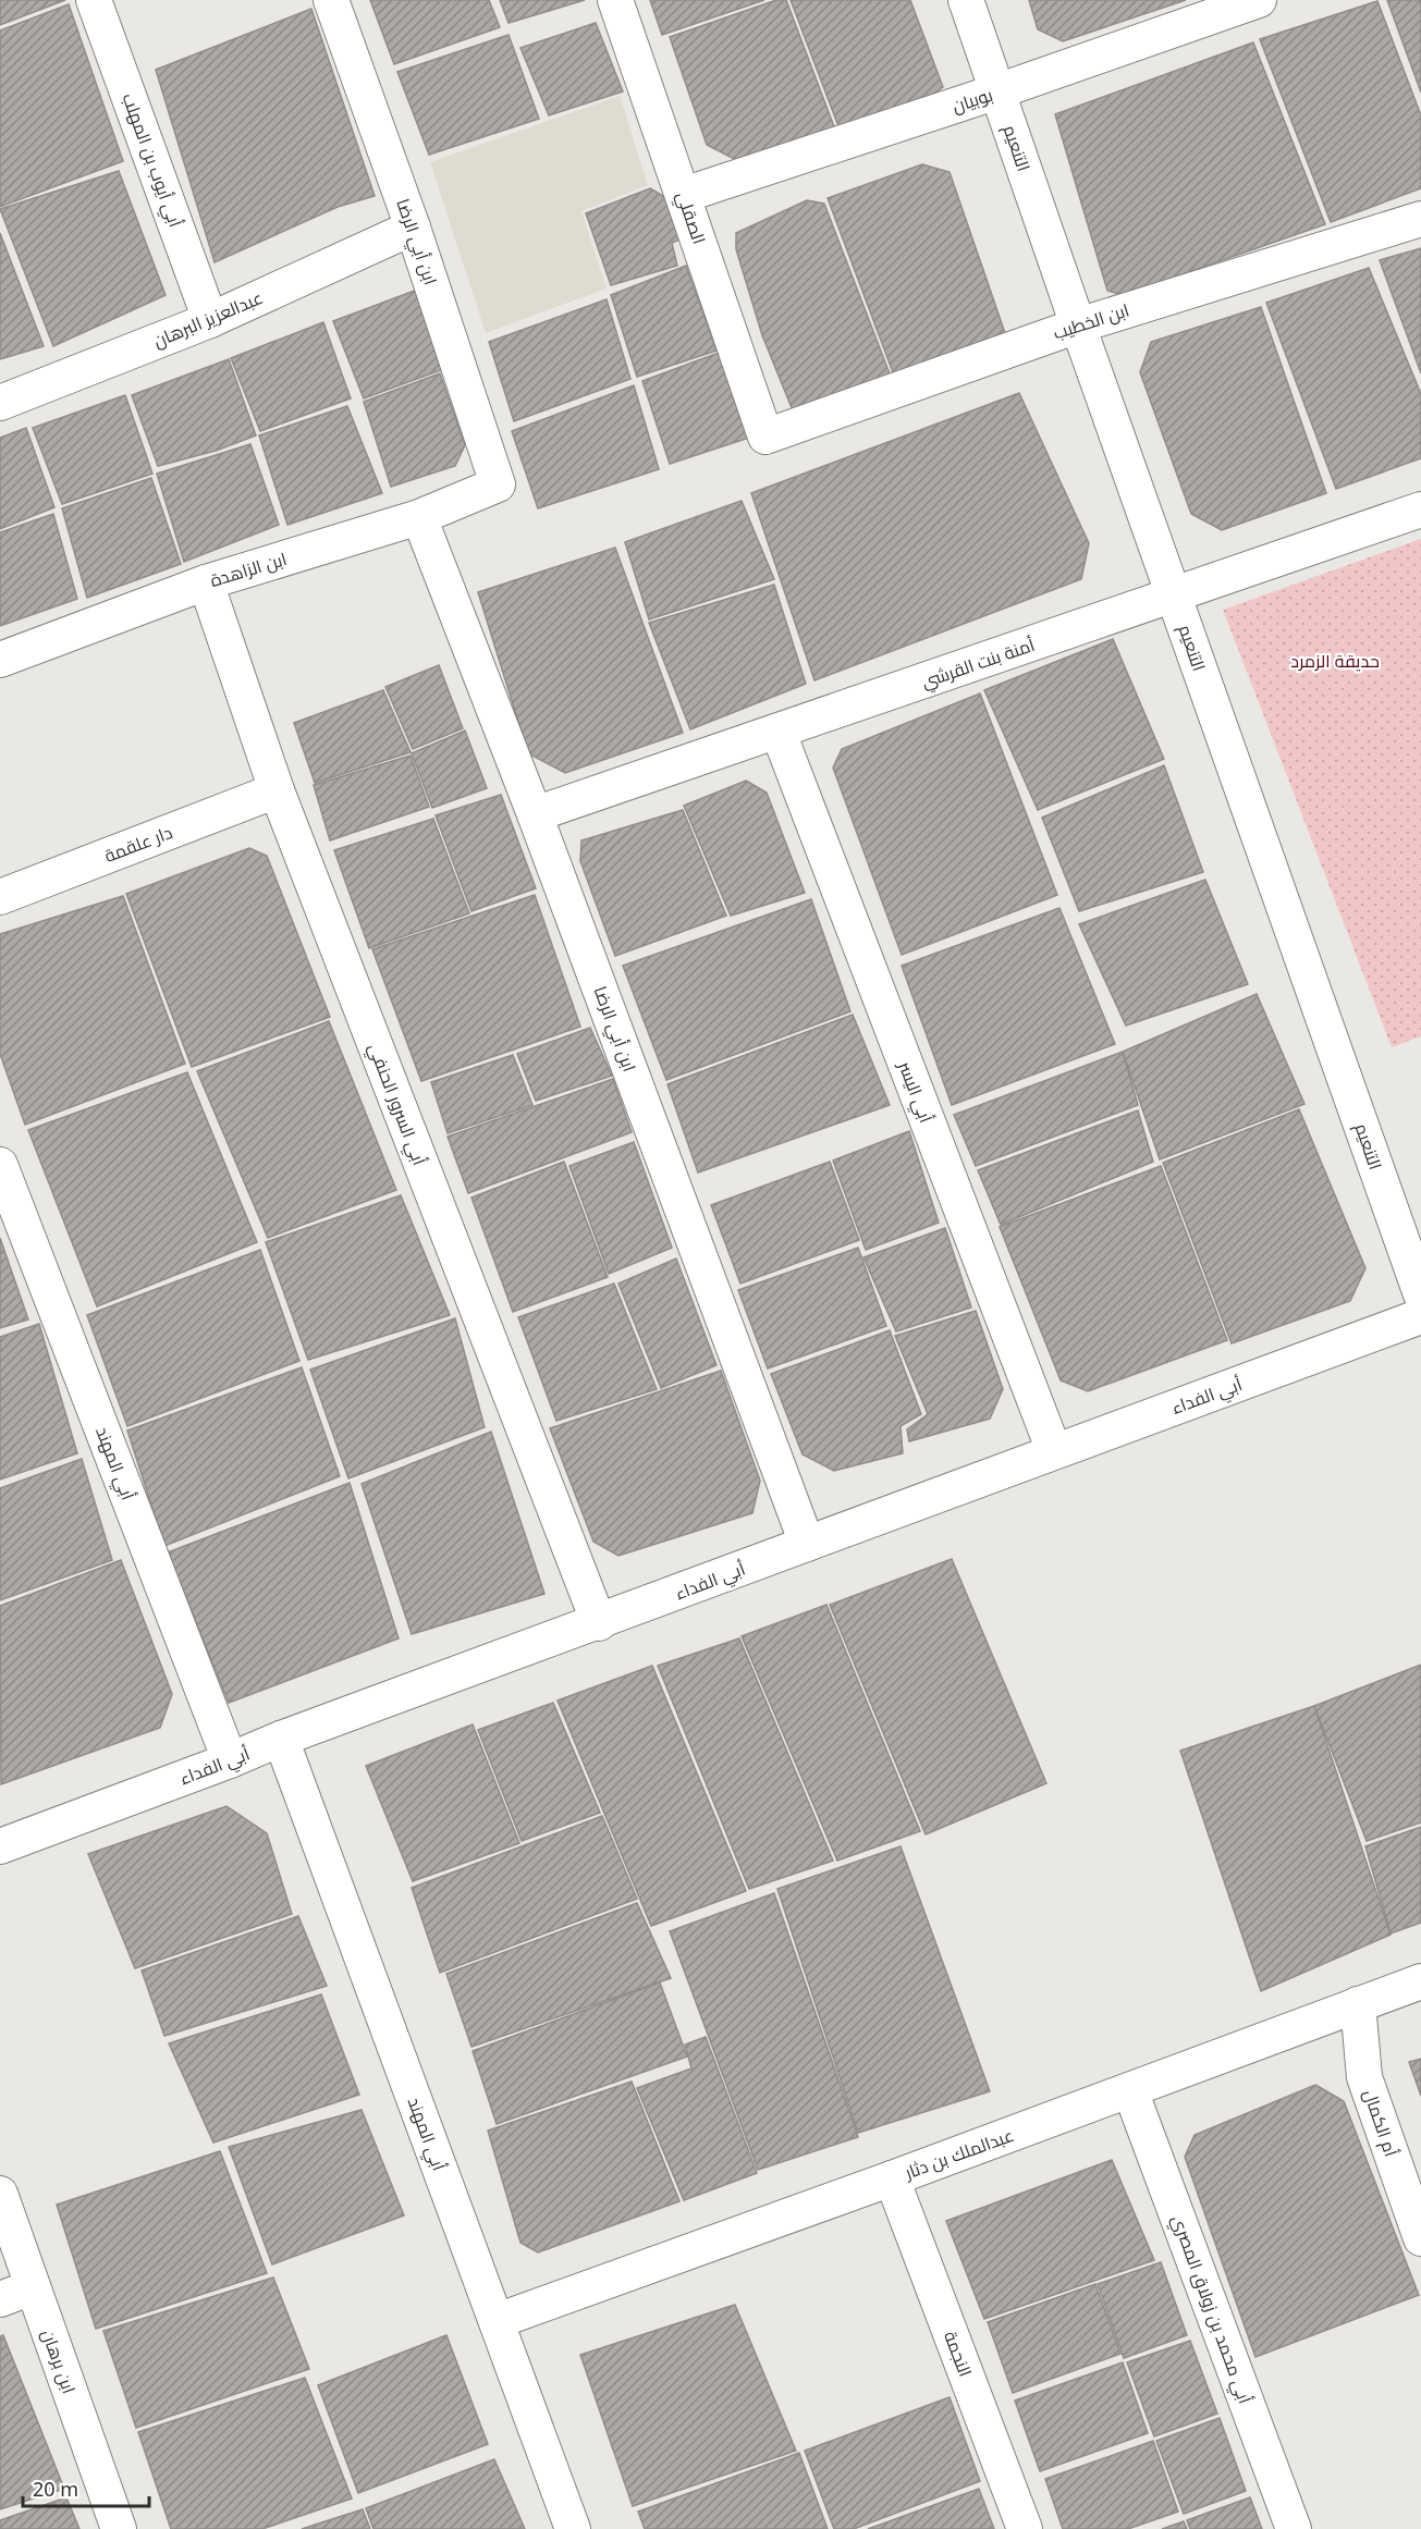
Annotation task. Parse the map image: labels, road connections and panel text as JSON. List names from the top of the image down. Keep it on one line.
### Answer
{"streets":{"street":["بوبيان","التنعيم","أبي أيوب بن المهلب","الصقلي","ابن أبي الرضا","عبدالعزيز البرهان","ابن الخطيب","ابن الزاهدة","أمنة بنت القرشي","دار علقمة","أبي اليسر","أبي السرور الحنفي","أبي الفداء","أبي المهند","أم الكمال","عبدالملك بن دثار","أبي محمد بن زولاق المصري","النجمة","ابن برهان"]},"crossings":[["بوبيان","التنعيم"],["بوبيان","الصقلي"],["التنعيم","ابن الخطيب"],["التنعيم","أمنة بنت القرشي"],["أبي أيوب بن المهلب","عبدالعزيز البرهان"],["الصقلي","ابن الخطيب"],["ابن أبي الرضا","عبدالعزيز البرهان"],["ابن أبي الرضا","ابن الزاهدة"],["ابن أبي الرضا","أمنة بنت القرشي"],["ابن أبي الرضا","أبي الفداء"],["ابن الزاهدة","أبي السرور الحنفي"],["أمنة بنت القرشي","أبي اليسر"],["دار علقمة","أبي السرور الحنفي"],["أبي اليسر","أبي الفداء"],["أبي السرور الحنفي","أبي الفداء"],["أبي الفداء","أبي المهند"],["أبي المهند","عبدالملك بن دثار"],["أم الكمال","عبدالملك بن دثار"],["عبدالملك بن دثار","أبي محمد بن زولاق المصري"],["عبدالملك بن دثار","النجمة"]],"parks":["حديقة الزمرد"],"scale_bar":"20 m"}
